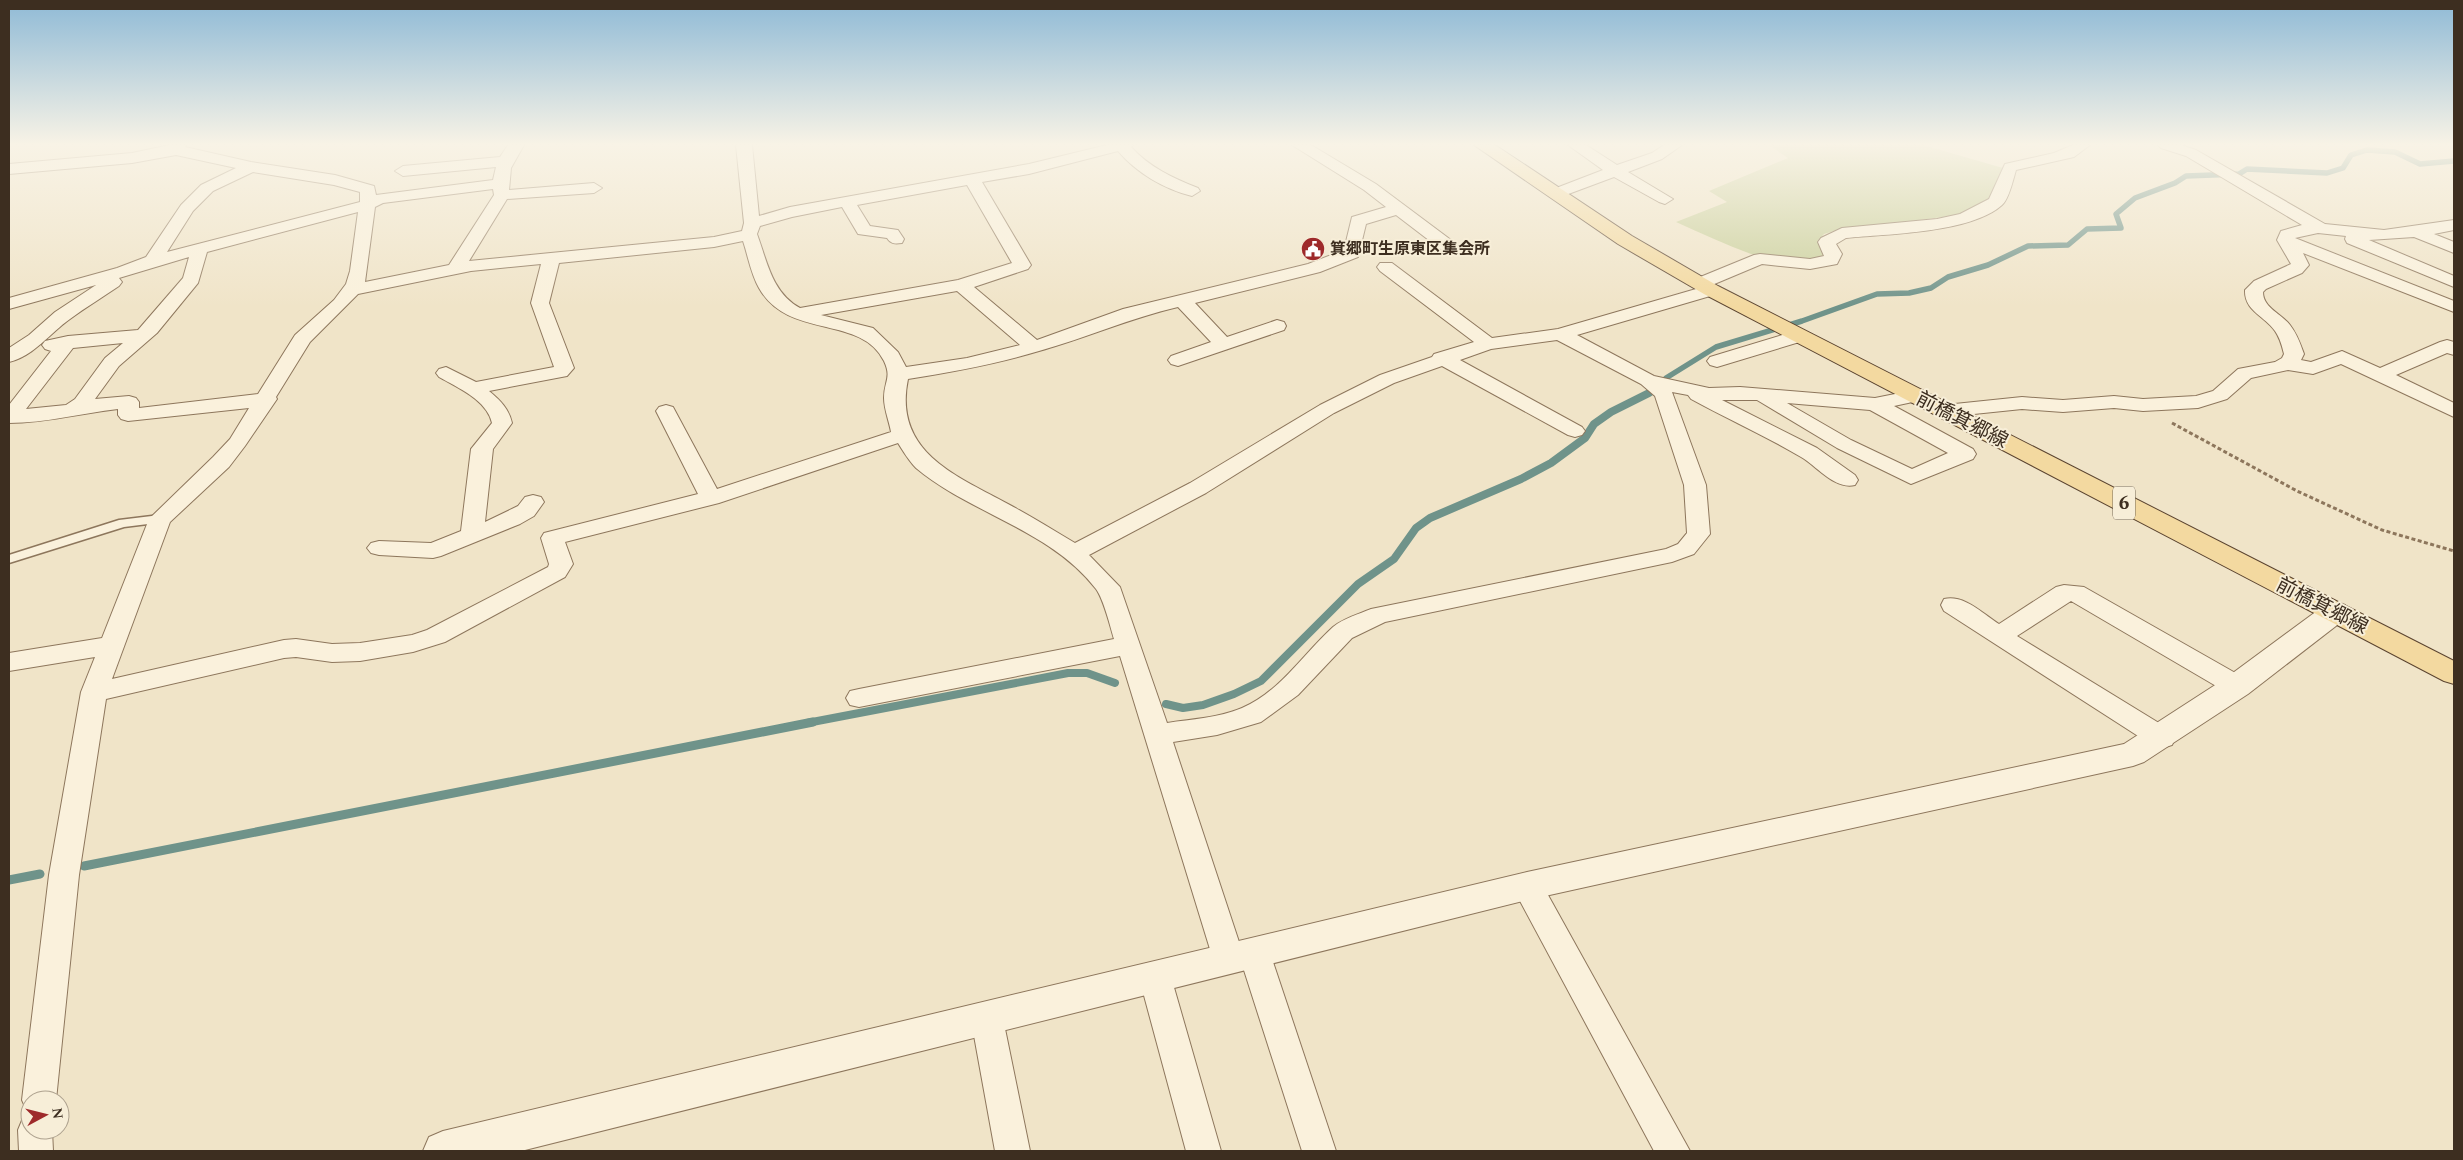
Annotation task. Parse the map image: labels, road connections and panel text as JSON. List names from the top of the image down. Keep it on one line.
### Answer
{"streets":{"main road":["前橋箕郷線","6"]},"places":{"public building":["箕郷町生原東区集会所"]},"north":"right"}
